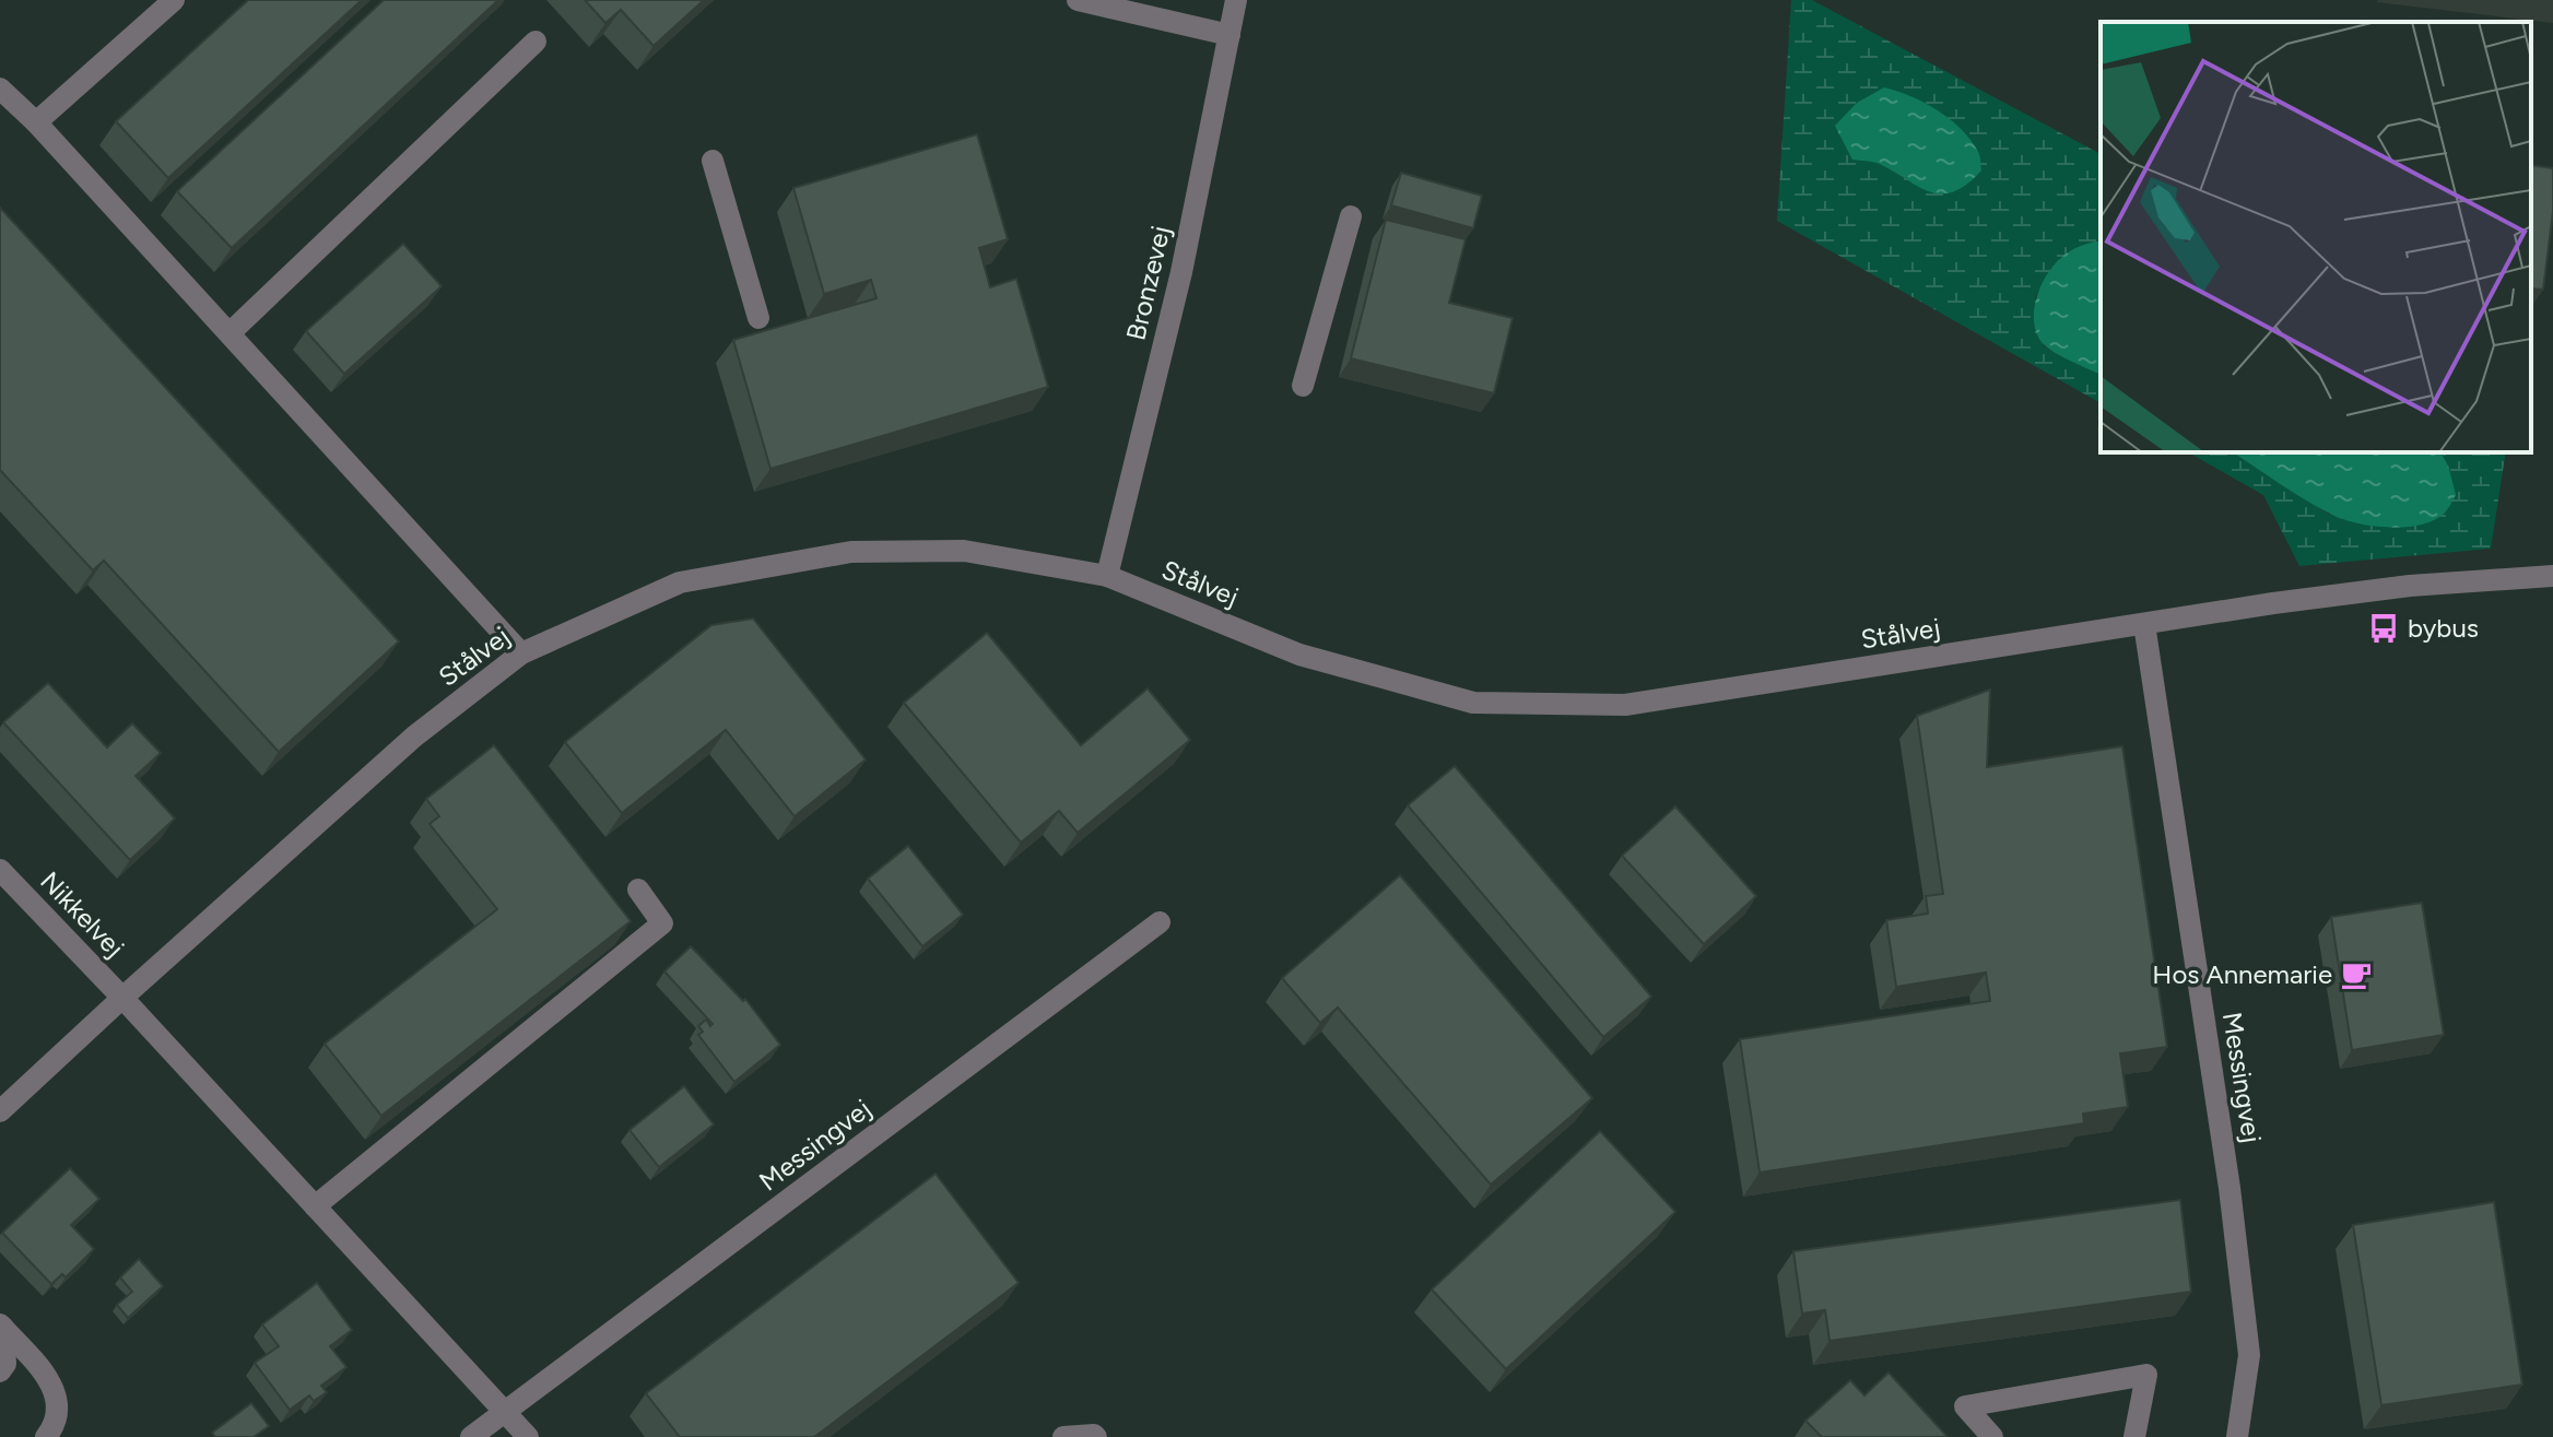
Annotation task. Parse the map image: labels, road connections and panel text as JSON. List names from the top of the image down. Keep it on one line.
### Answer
{"streets":{"street":["Bronzevej","Stålvej","Nikkelvej","Messingvej"]},"crossings":[["Bronzevej","Stålvej"],["Stålvej","Nikkelvej"],["Stålvej","Messingvej"]],"places":{"bus stop":["bybus"],"cafe":["Hos Annemarie"]}}
